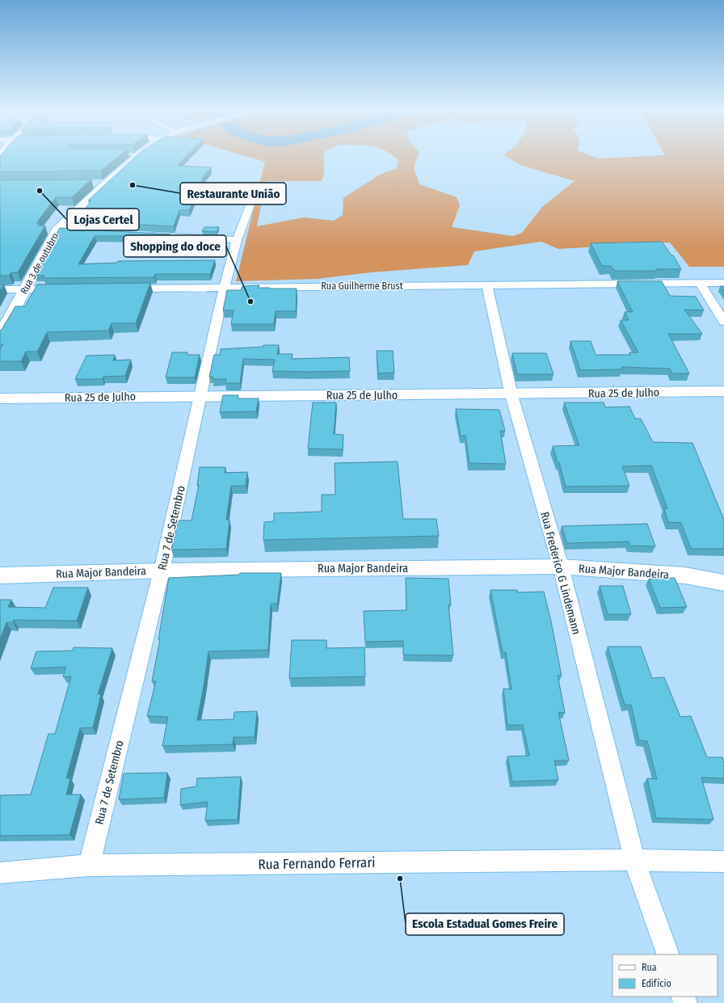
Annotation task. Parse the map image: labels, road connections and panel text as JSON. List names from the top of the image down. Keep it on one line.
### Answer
{"streets":{"main road":["Rua 3 de outubro","Rua 25 de Julho","Rua Major Bandeira"],"street":["Rua Guilherme Brust","Rua 7 de Setembro","Rua Frederico G Lindemann","Rua Fernando Ferrari"]},"crossings":[["Rua Guilherme Brust","Rua 7 de Setembro"],["Rua Guilherme Brust","Rua Frederico G Lindemann"],["Rua 25 de Julho","Rua 7 de Setembro"],["Rua 25 de Julho","Rua Frederico G Lindemann"],["Rua 7 de Setembro","Rua Major Bandeira"],["Rua 7 de Setembro","Rua Fernando Ferrari"],["Rua Major Bandeira","Rua Frederico G Lindemann"],["Rua Frederico G Lindemann","Rua Fernando Ferrari"]],"places":["Restaurante União","Lojas Certel","Shopping do doce","Escola Estadual Gomes Freire"],"legend":["Rua","Edifício"]}
